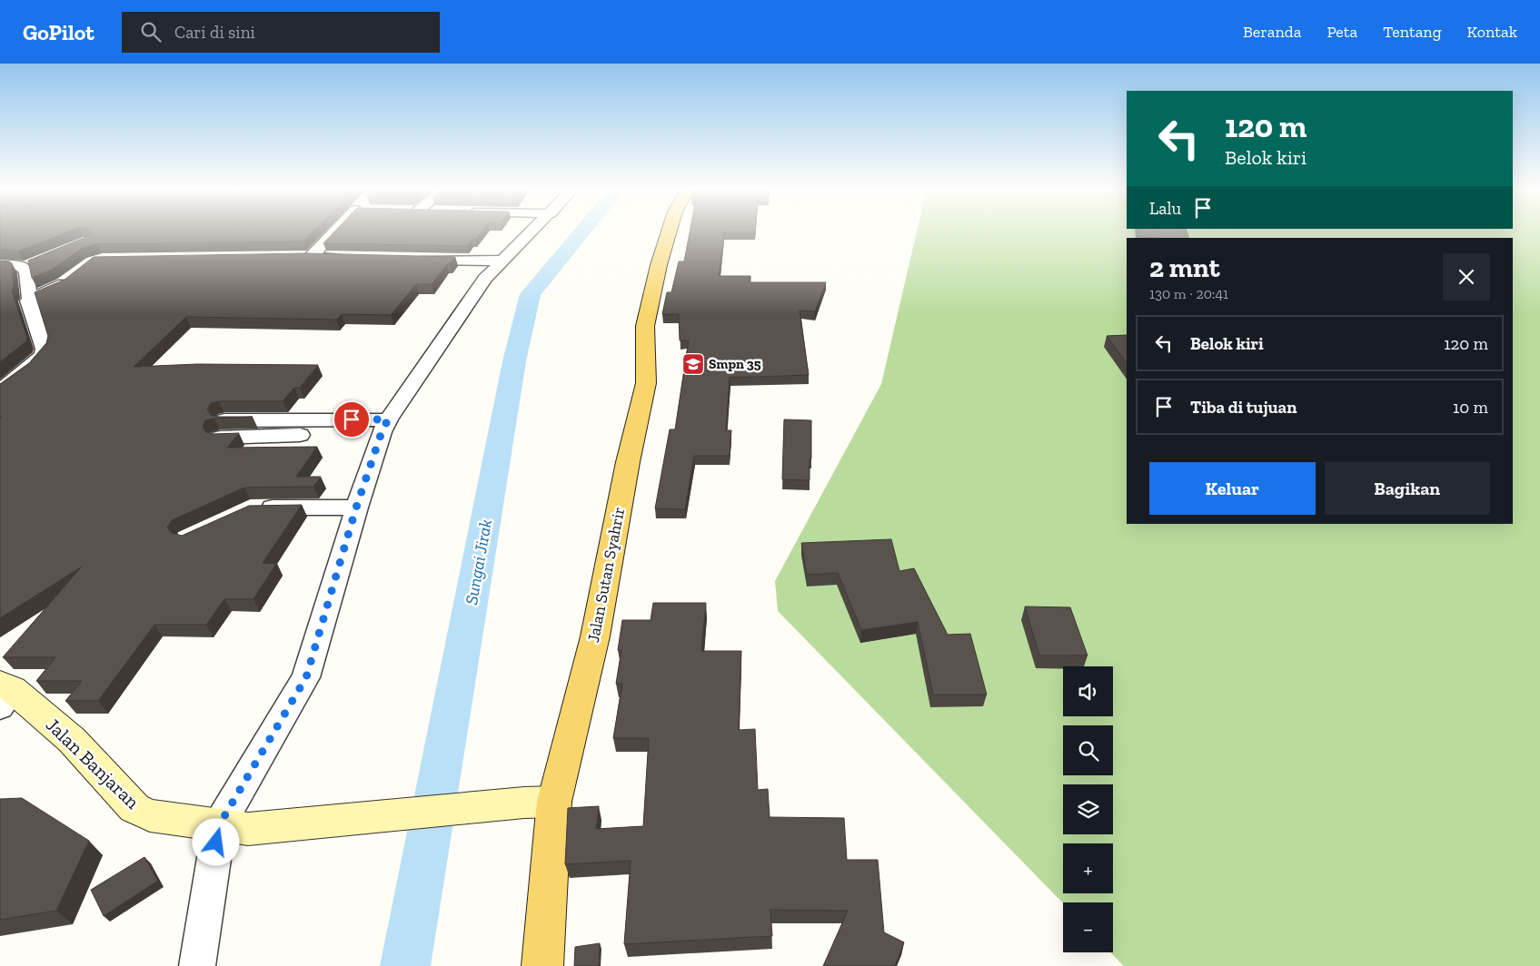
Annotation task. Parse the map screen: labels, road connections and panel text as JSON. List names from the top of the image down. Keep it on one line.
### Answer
{"streets":{"main road":["Jalan Sutan Syahrir"],"street":["Jalan Banjaran"]},"crossings":[["Jalan Sutan Syahrir","Jalan Banjaran"]],"water":["Sungai Jirak"],"places":{"school or university":["Smpn 35"]},"page":{"header":"GoPilot","search":"Cari di sini","nav":["Beranda","Peta","Tentang","Kontak"],"turn":["120 m","Belok kiri"],"then":"Lalu","heading":["2 mnt","130 m · 20:41"],"list":[{"name":"Belok kiri","value":"120 m"},{"name":"Tiba di tujuan","value":"10 m"}],"buttons":["Keluar","Bagikan"],"map_buttons":["+","−"]}}
